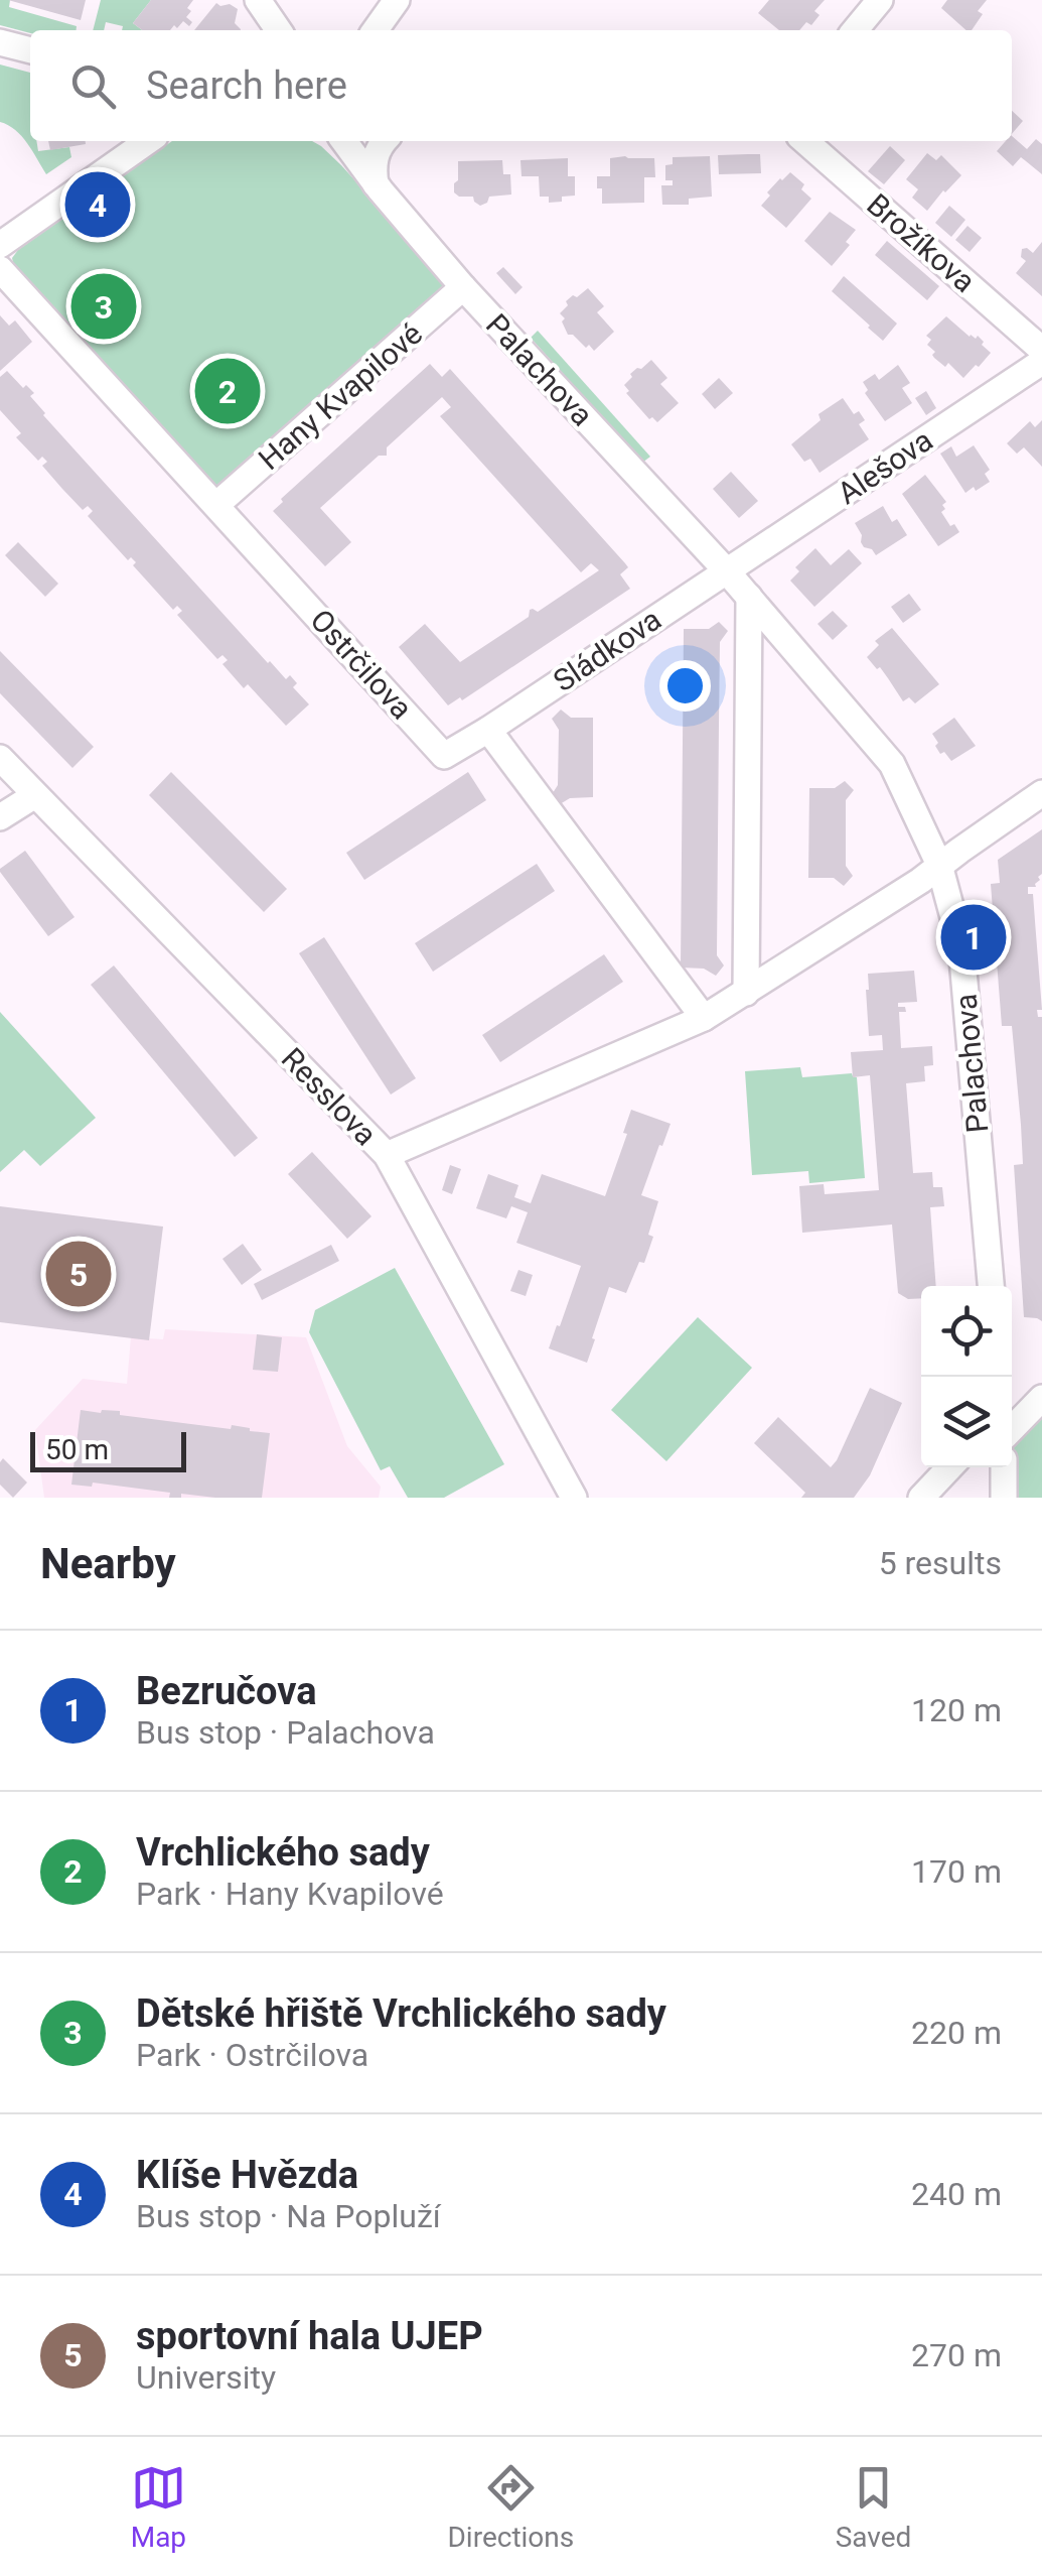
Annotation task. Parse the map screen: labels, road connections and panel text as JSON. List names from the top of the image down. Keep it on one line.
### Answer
{"streets":{"street":["Brožíkova","Palachova","Hany Kvapilové","Alešova","Sládkova","Ostrčilova","Resslova"]},"crossings":[["Palachova","Hany Kvapilové"],["Palachova","Alešova"],["Palachova","Sládkova"],["Hany Kvapilové","Ostrčilova"],["Alešova","Sládkova"],["Sládkova","Ostrčilova"]],"scale_bar":"50 m","page":{"search":"Search here","pins":["4","3","2","1","5"],"scale":"50 m","heading":["Nearby","5 results"],"list":[{"mark":"1","name":"Bezručova","note":"Bus stop · Palachova","value":"120 m"},{"mark":"2","name":"Vrchlického sady","note":"Park · Hany Kvapilové","value":"170 m"},{"mark":"3","name":"Dětské hřiště Vrchlického sady","note":"Park · Ostrčilova","value":"220 m"},{"mark":"4","name":"Klíše Hvězda","note":"Bus stop · Na Popluží","value":"240 m"},{"mark":"5","name":"sportovní hala UJEP","note":"University","value":"270 m"}],"nav":["Map","Directions","Saved"]}}
